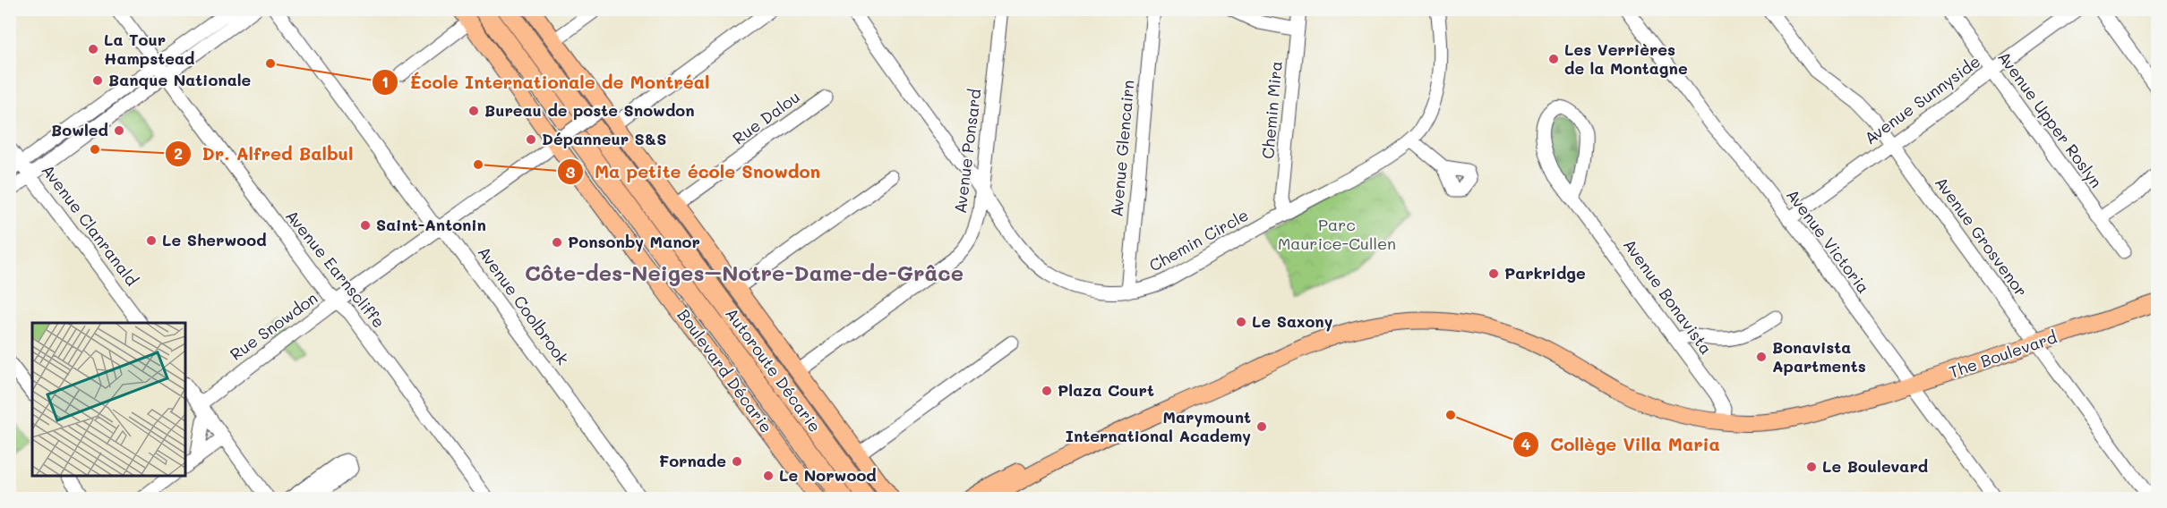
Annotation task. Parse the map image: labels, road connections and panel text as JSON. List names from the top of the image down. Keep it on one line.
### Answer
{"streets":{"highway":["Autoroute Décarie"],"main road":["The Boulevard","Boulevard Décarie"],"street":["Avenue Sunnyside","Chemin Mira","Rue Dalou","Avenue Upper Roslyn","Avenue Glencairn","Avenue Ponsard","Avenue Clanranald","Avenue Grosvenor","Chemin Circle","Avenue Victoria","Avenue Earnscliffe","Avenue Bonavista","Avenue Coolbrook","Rue Snowdon"]},"crossings":[["Avenue Sunnyside","Avenue Upper Roslyn"],["Avenue Sunnyside","Avenue Grosvenor"],["Avenue Sunnyside","Avenue Victoria"],["Chemin Mira","Chemin Circle"],["Avenue Glencairn","Chemin Circle"],["Avenue Ponsard","Chemin Circle"],["Avenue Grosvenor","The Boulevard"],["Avenue Victoria","The Boulevard"],["Avenue Earnscliffe","Rue Snowdon"],["Avenue Bonavista","The Boulevard"],["Avenue Coolbrook","Rue Snowdon"],["Rue Snowdon","Boulevard Décarie"],["Autoroute Décarie","Boulevard Décarie"]],"districts":["Côte-des-Neiges–Notre-Dame-de-Grâce"],"parks":["Parc Maurice-Cullen"],"places":["La Tour Hampstead","Les Verrières de la Montagne","École Internationale de Montréal","Banque Nationale","Bureau de poste Snowdon","Bowled","Dépanneur S&S","Dr. Alfred Balbul","Ma petite école Snowdon","Saint-Antonin","Le Sherwood","Ponsonby Manor","Parkridge","Le Saxony","Bonavista Apartments","Plaza Court","Collège Villa Maria","Marymount International Academy","Fornade","Le Boulevard","Le Norwood"]}
